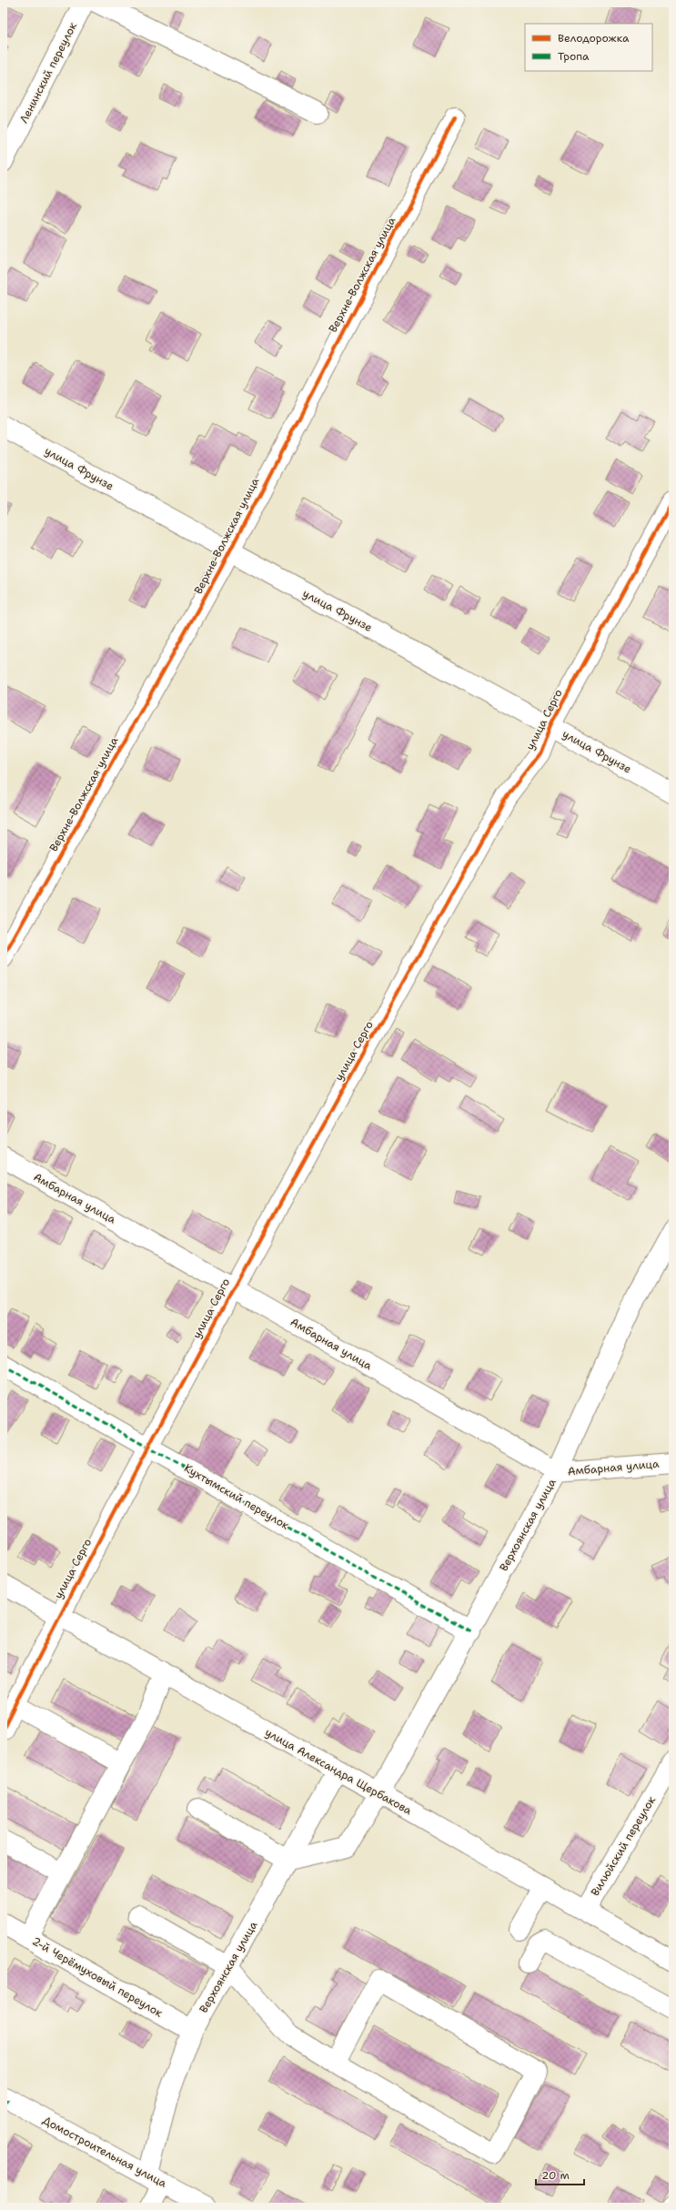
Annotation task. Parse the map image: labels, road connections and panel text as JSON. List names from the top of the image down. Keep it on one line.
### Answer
{"streets":{"street":["Ленинский переулок","Верхне-Волжская улица","улица Фрунзе","улица Серго","Амбарная улица","Кухтымский переулок","Верхоянская улица","улица Александра Щербакова","Вилюйский переулок","2-й Черёмуховый переулок","Домостроительная улица"]},"crossings":[["Верхне-Волжская улица","улица Фрунзе"],["улица Фрунзе","улица Серго"],["улица Серго","Амбарная улица"],["улица Серго","Кухтымский переулок"],["улица Серго","улица Александра Щербакова"],["Амбарная улица","Верхоянская улица"],["Кухтымский переулок","Верхоянская улица"],["Верхоянская улица","улица Александра Щербакова"],["Верхоянская улица","2-й Черёмуховый переулок"],["Верхоянская улица","Домостроительная улица"],["улица Александра Щербакова","Вилюйский переулок"]],"legend":["Велодорожка","Тропа"],"scale_bar":"20 m"}
